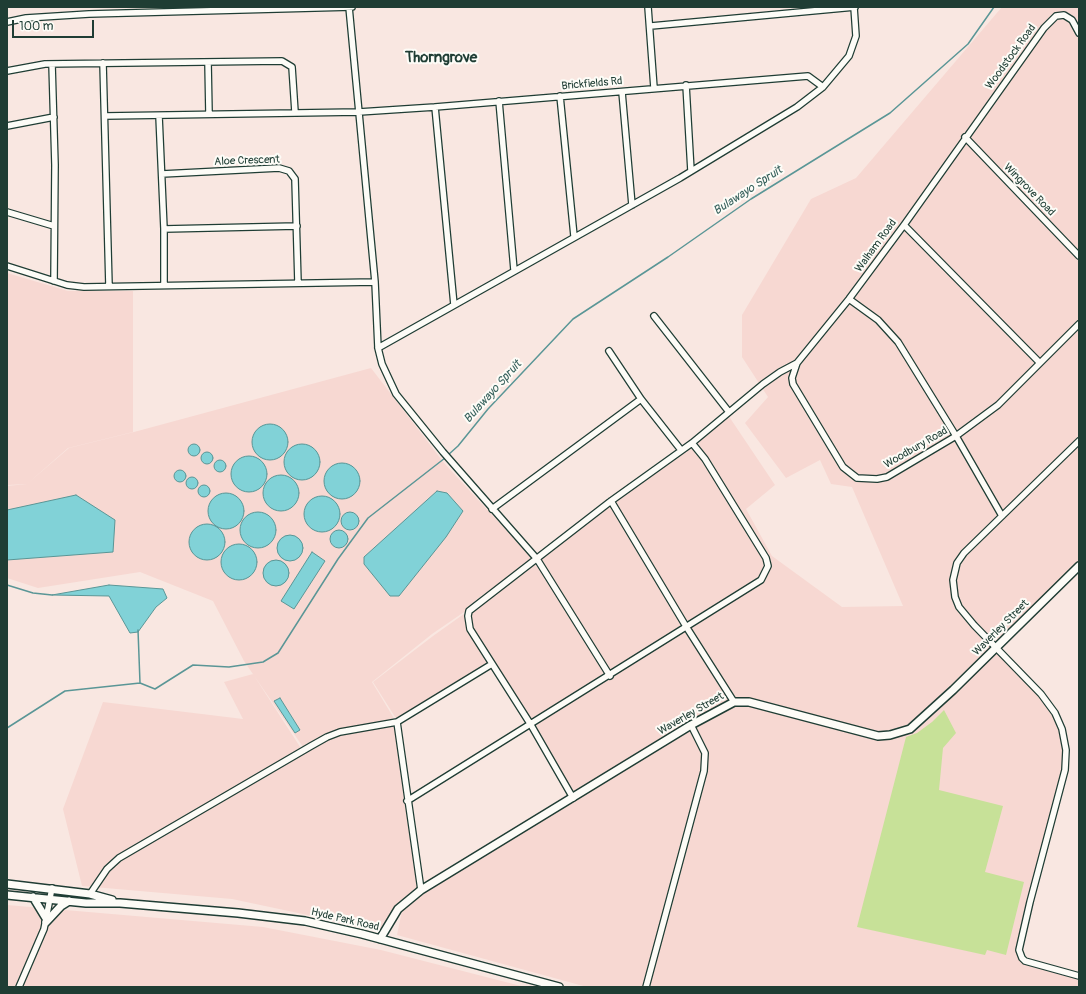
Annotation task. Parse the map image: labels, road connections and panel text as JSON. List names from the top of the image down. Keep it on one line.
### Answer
{"streets":{"street":["Woodstock Road","Brickfields Rd","Aloe Crescent","Wingrove Road","Walham Road","Woodbury Road","Waverley Street","Hyde Park Road"]},"crossings":[["Woodstock Road","Wingrove Road"],["Woodstock Road","Walham Road"],["Wingrove Road","Walham Road"],["Walham Road","Woodbury Road"],["Waverley Street","Hyde Park Road"]],"districts":["Thorngrove"],"water":["Bulawayo Spruit"],"scale_bar":"100 m"}
